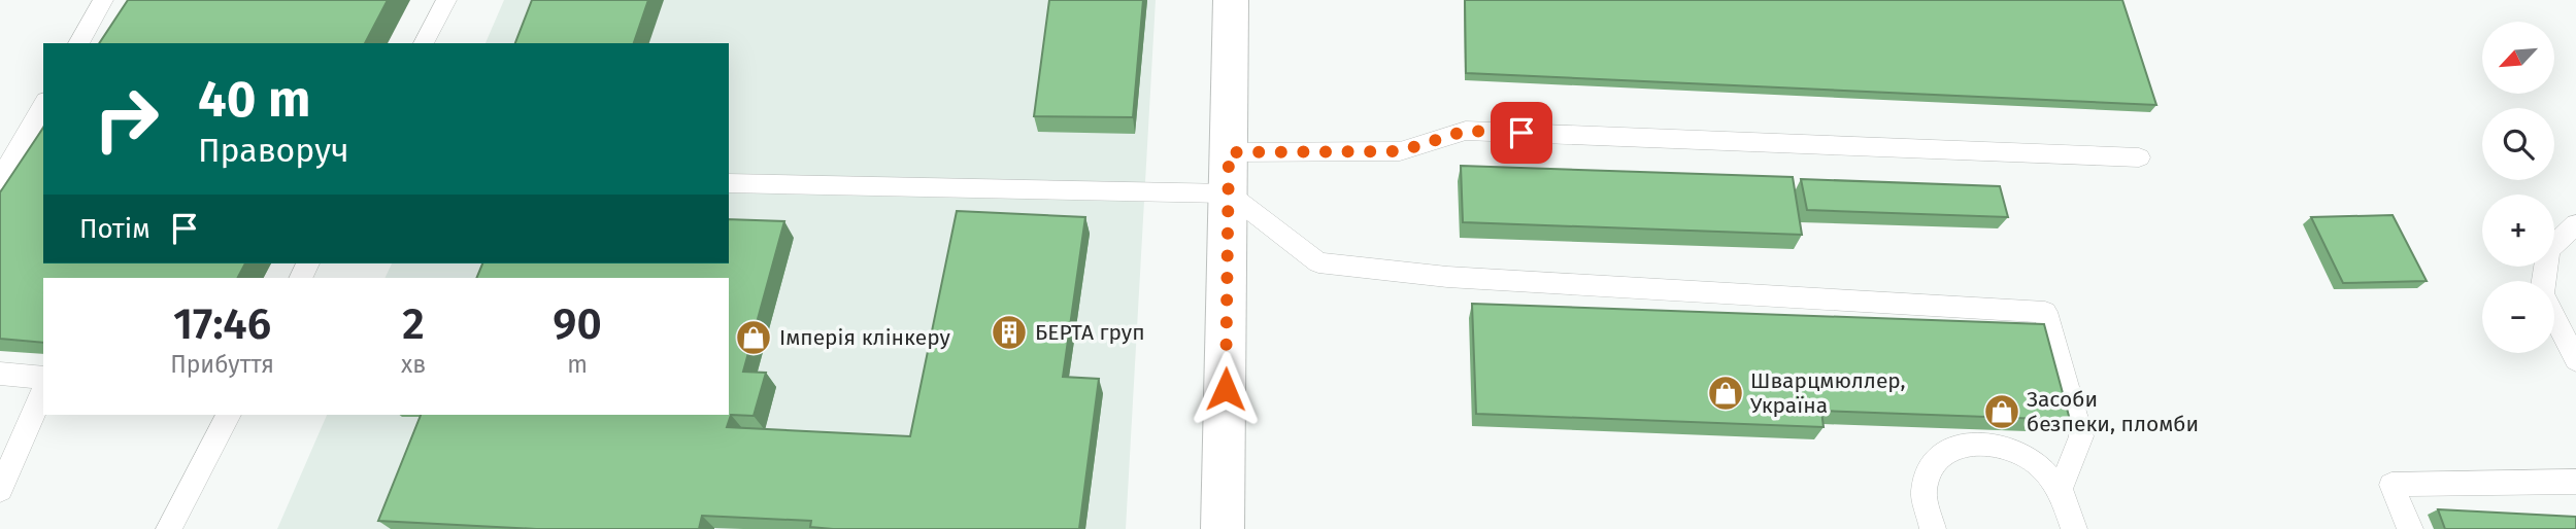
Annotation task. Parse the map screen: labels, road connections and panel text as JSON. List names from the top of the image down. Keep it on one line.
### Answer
{"places":{"building":["БЕРТА груп"],"shop":["Імперія клінкеру","Шварцмюллер, Україна","Засоби безпеки, пломби"]},"north":"bottom left","page":{"map_buttons":["+","−"],"turn":["40 m","Праворуч"],"then":"Потім","eta":["17:46","Прибуття","2","хв","90","m"]}}
